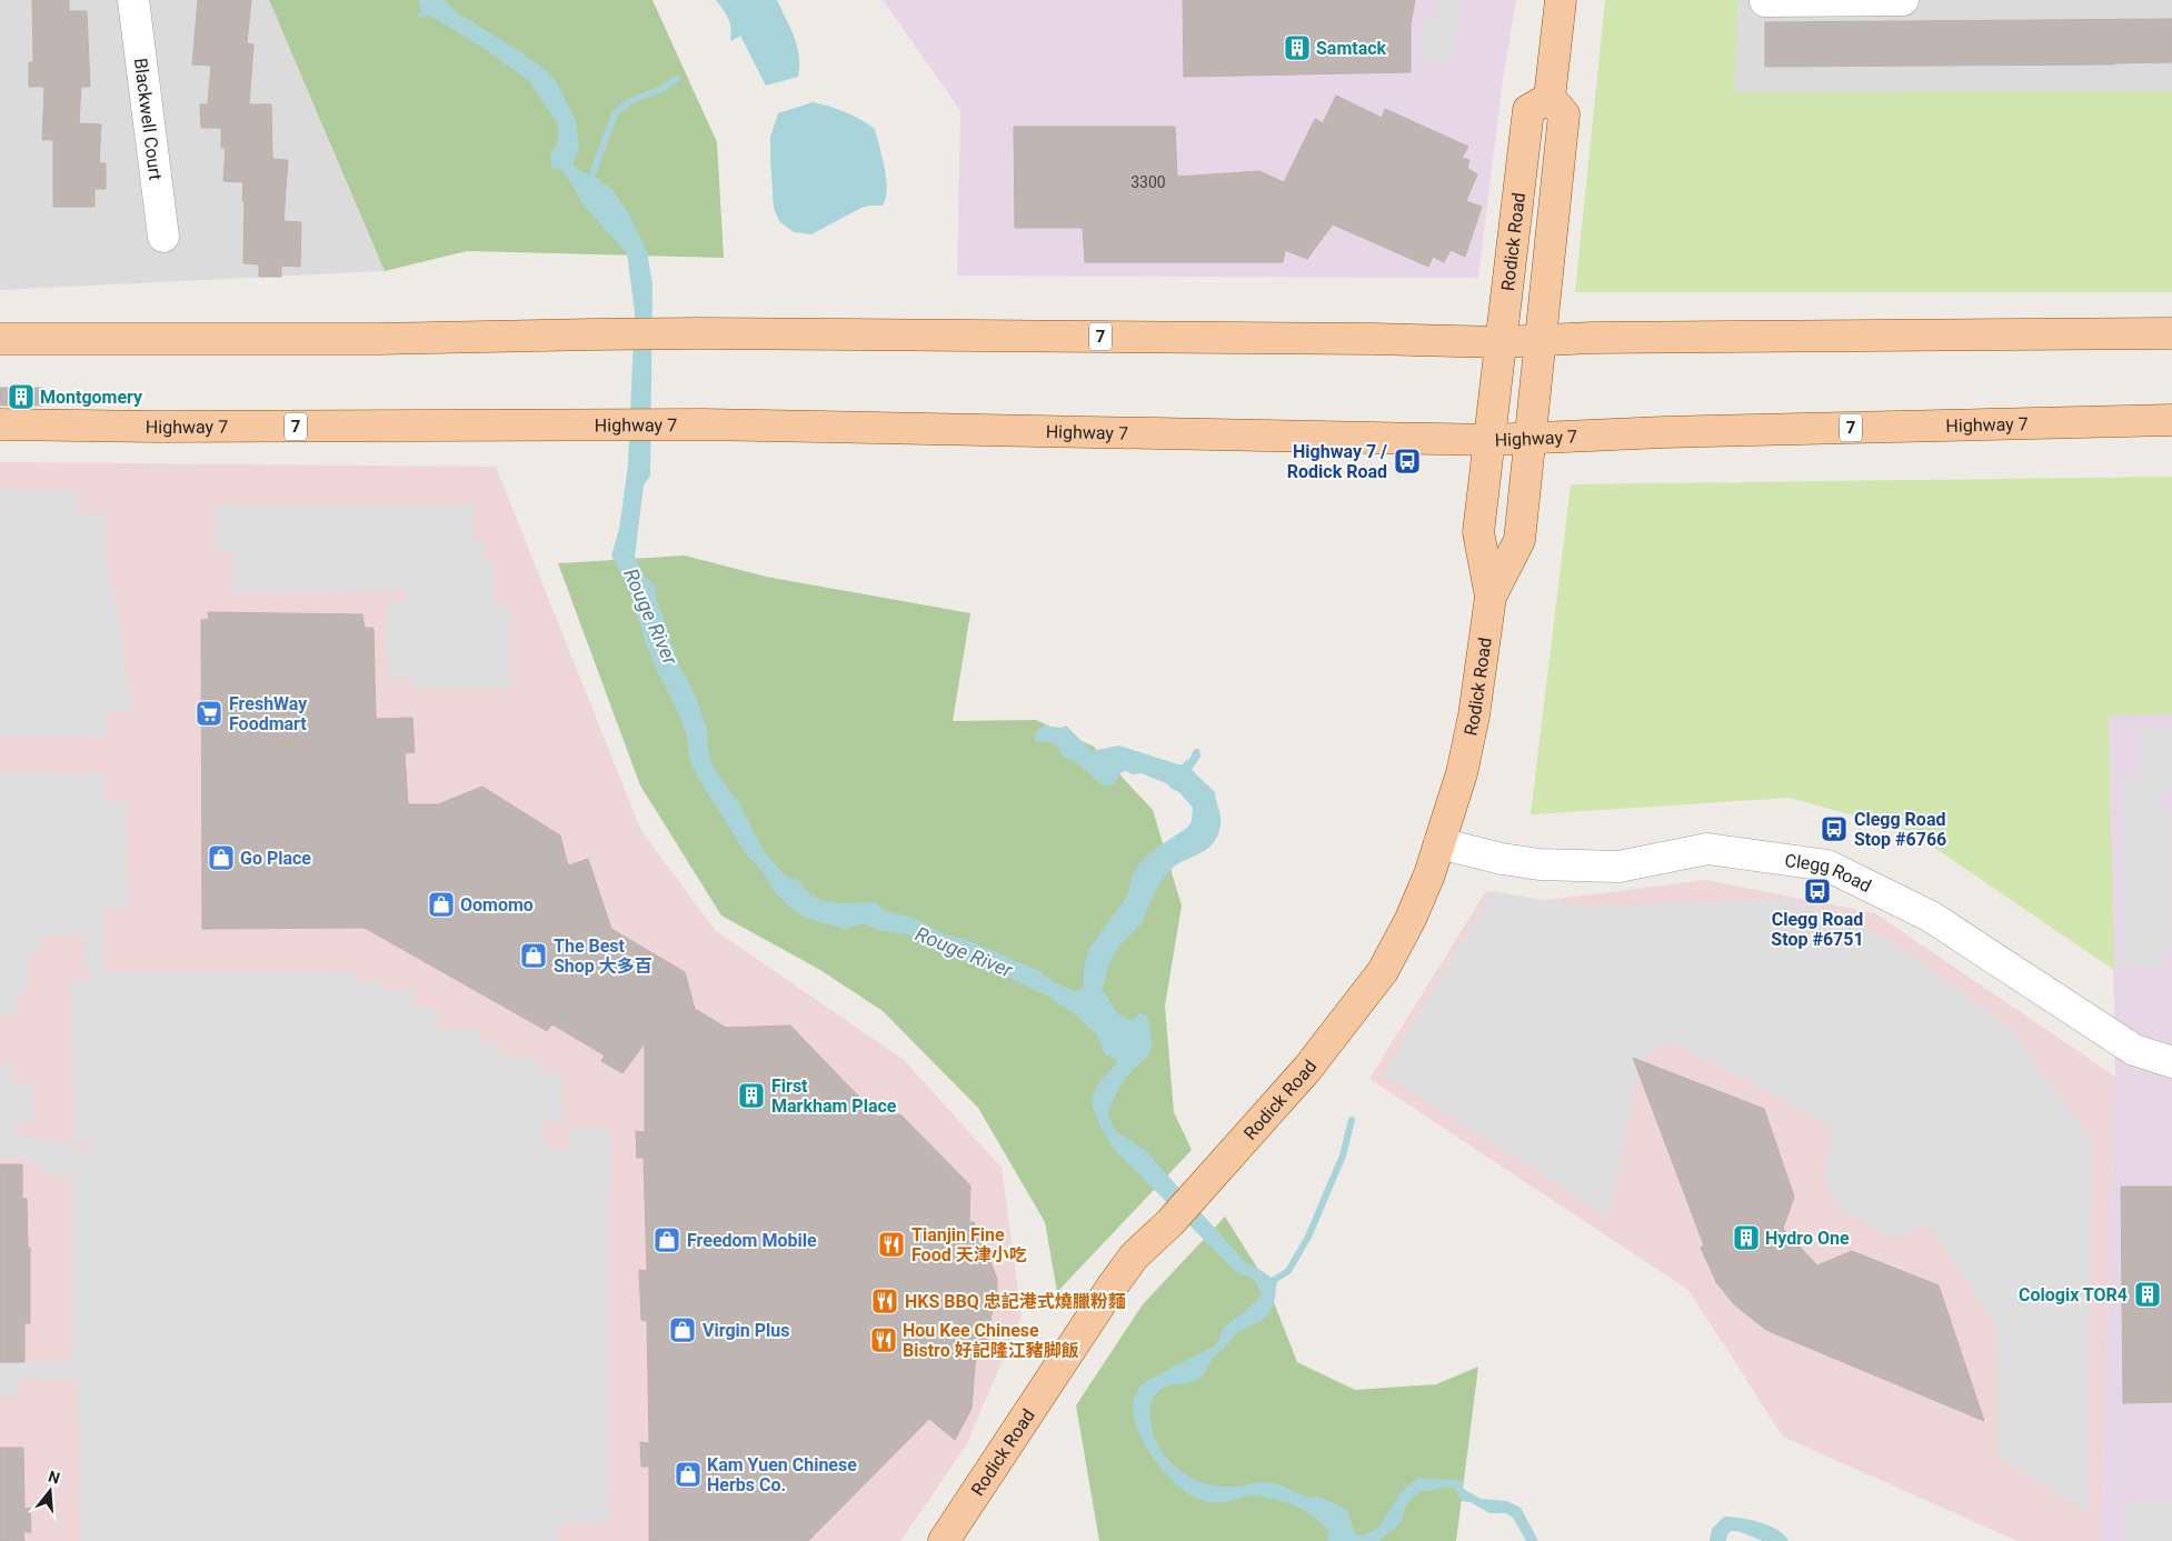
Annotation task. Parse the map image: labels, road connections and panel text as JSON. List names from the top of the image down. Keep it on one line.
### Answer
{"streets":{"main road":["Rodick Road","7","Highway 7"],"street":["Blackwell Court","Clegg Road"]},"crossings":[["Rodick Road","7"],["Rodick Road","Highway 7"],["Rodick Road","Clegg Road"]],"water":["Rouge River"],"places":{"building":["Samtack","Montgomery","First Markham Place","Hydro One","Cologix TOR4"],"bus stop":["Highway 7 / Rodick Road","Clegg Road Stop #6766","Clegg Road Stop #6751"],"supermarket":["FreshWay Foodmart"],"shop":["Go Place","Oomomo","The Best Shop 大多百","Freedom Mobile","Virgin Plus","Kam Yuen Chinese Herbs Co."],"restaurant":["Tianjin Fine Food 天津小吃","HKS BBQ 忠記港式燒臘粉麵","Hou Kee Chinese Bistro 好記隆江豬脚飯"]},"house_numbers":["3300"],"north":"top"}
